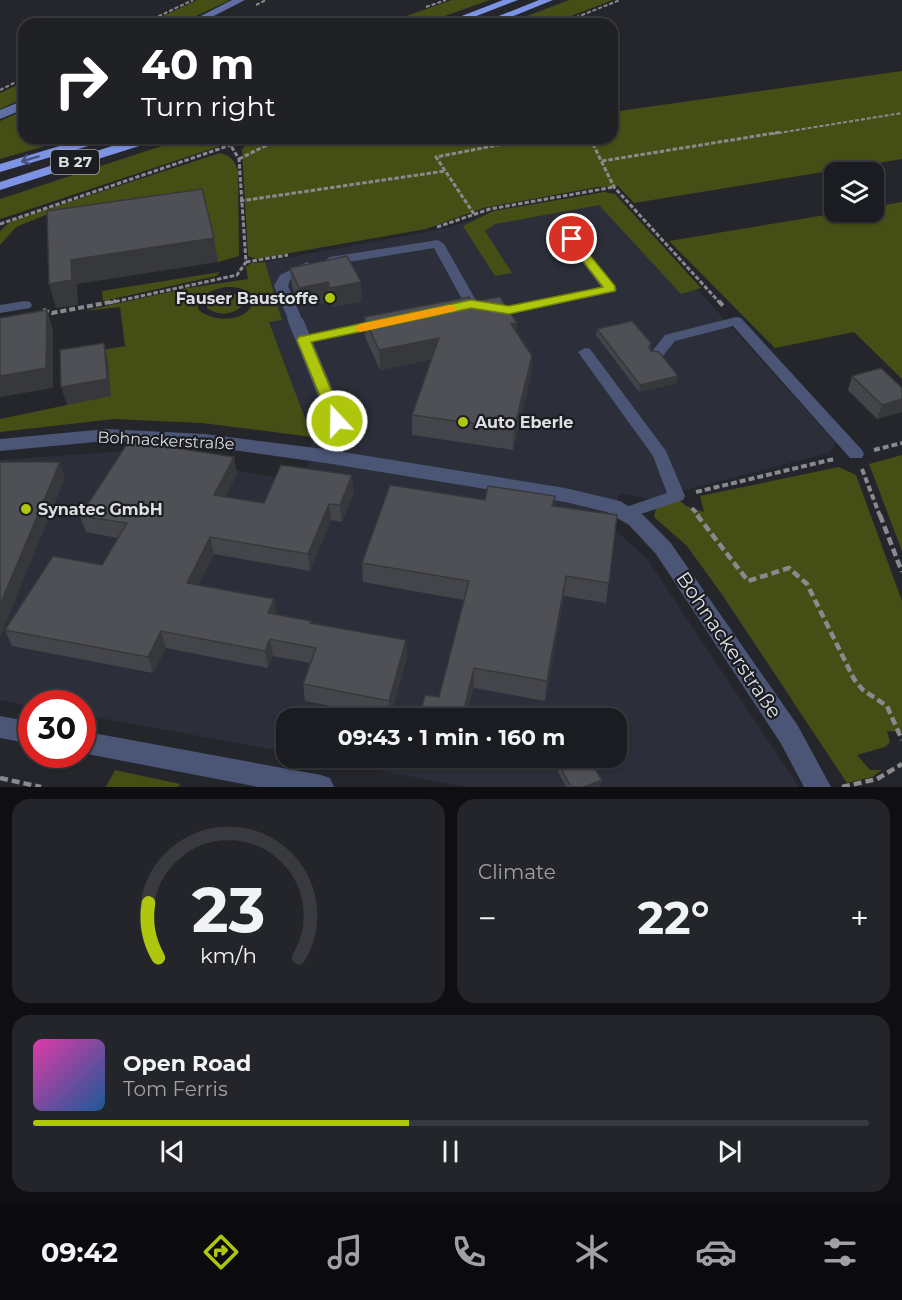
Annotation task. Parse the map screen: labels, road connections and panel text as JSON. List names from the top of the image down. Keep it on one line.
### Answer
{"streets":{"highway":["B 27"],"street":["Bohnackerstraße"]},"places":["Fauser Baustoffe","Auto Eberle","Synatec GmbH"],"page":{"turn":["40 m","Turn right"],"limit":"30","trip":"09:43 · 1 min · 160 m","tile":"Climate","heat":["−","22°","+"],"song":["Open Road","Tom Ferris"],"tabs":"09:42","gauge":["23","km/h"]}}
